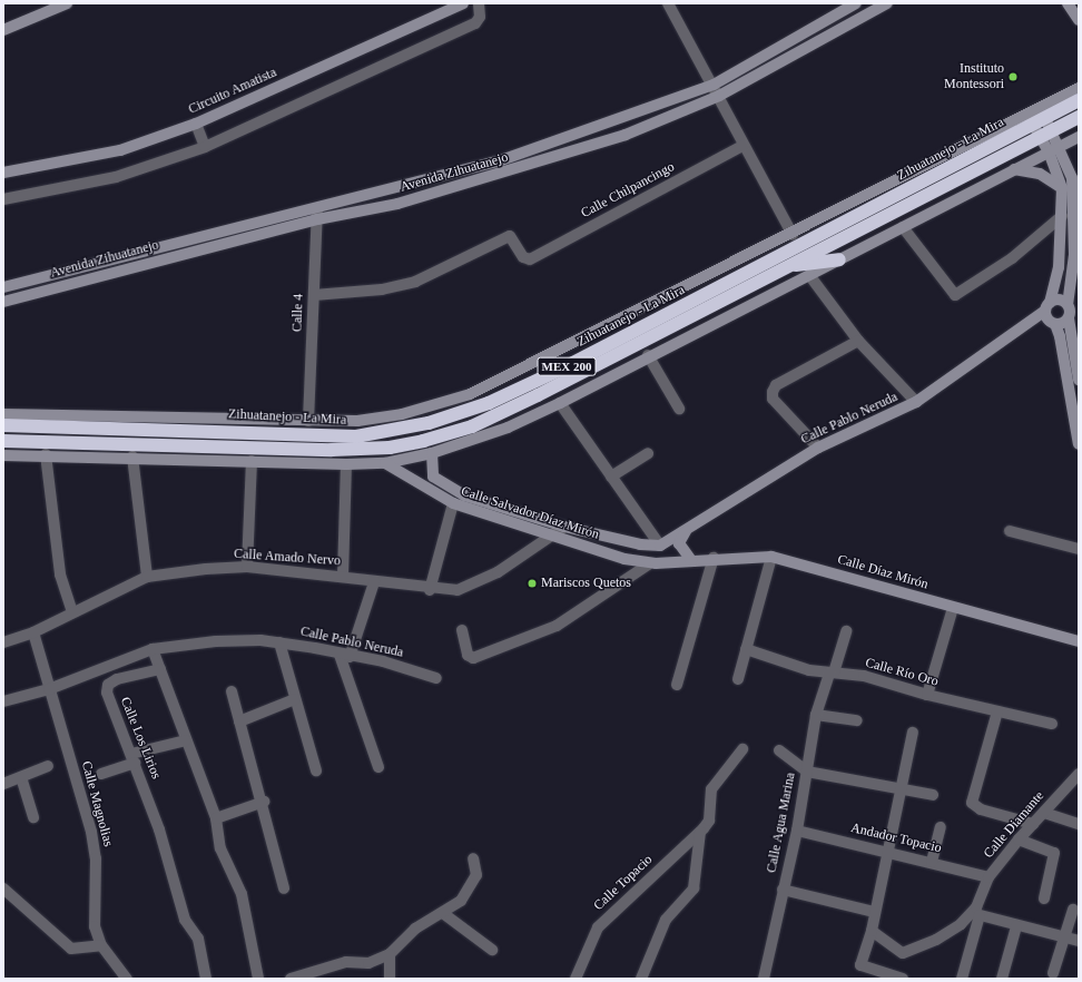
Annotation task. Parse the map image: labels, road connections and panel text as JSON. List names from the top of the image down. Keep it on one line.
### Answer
{"streets":{"highway":["Zihuatanejo - La Mira","MEX 200"],"street":["Circuito Amatista","Avenida Zihuatanejo","Calle Chilpancingo","Calle 4","Calle Pablo Neruda","Calle Salvador Díaz Mirón","Calle Amado Nervo","Calle Díaz Mirón","Calle Río Oro","Calle Los Lirios","Calle Magnolias","Calle Agua Marina","Calle Diamante","Andador Topacio","Calle Topacio"]},"crossings":[["Avenida Zihuatanejo","Calle 4"],["Calle Chilpancingo","Calle 4"],["Calle Pablo Neruda","Calle Salvador Díaz Mirón"],["Calle Pablo Neruda","Calle Magnolias"],["Calle Salvador Díaz Mirón","Calle Amado Nervo"],["Calle Salvador Díaz Mirón","Calle Díaz Mirón"],["Calle Amado Nervo","Calle Magnolias"],["Calle Río Oro","Calle Agua Marina"],["Calle Agua Marina","Andador Topacio"],["Calle Diamante","Andador Topacio"]],"places":["Instituto Montessori","Mariscos Quetos"]}
